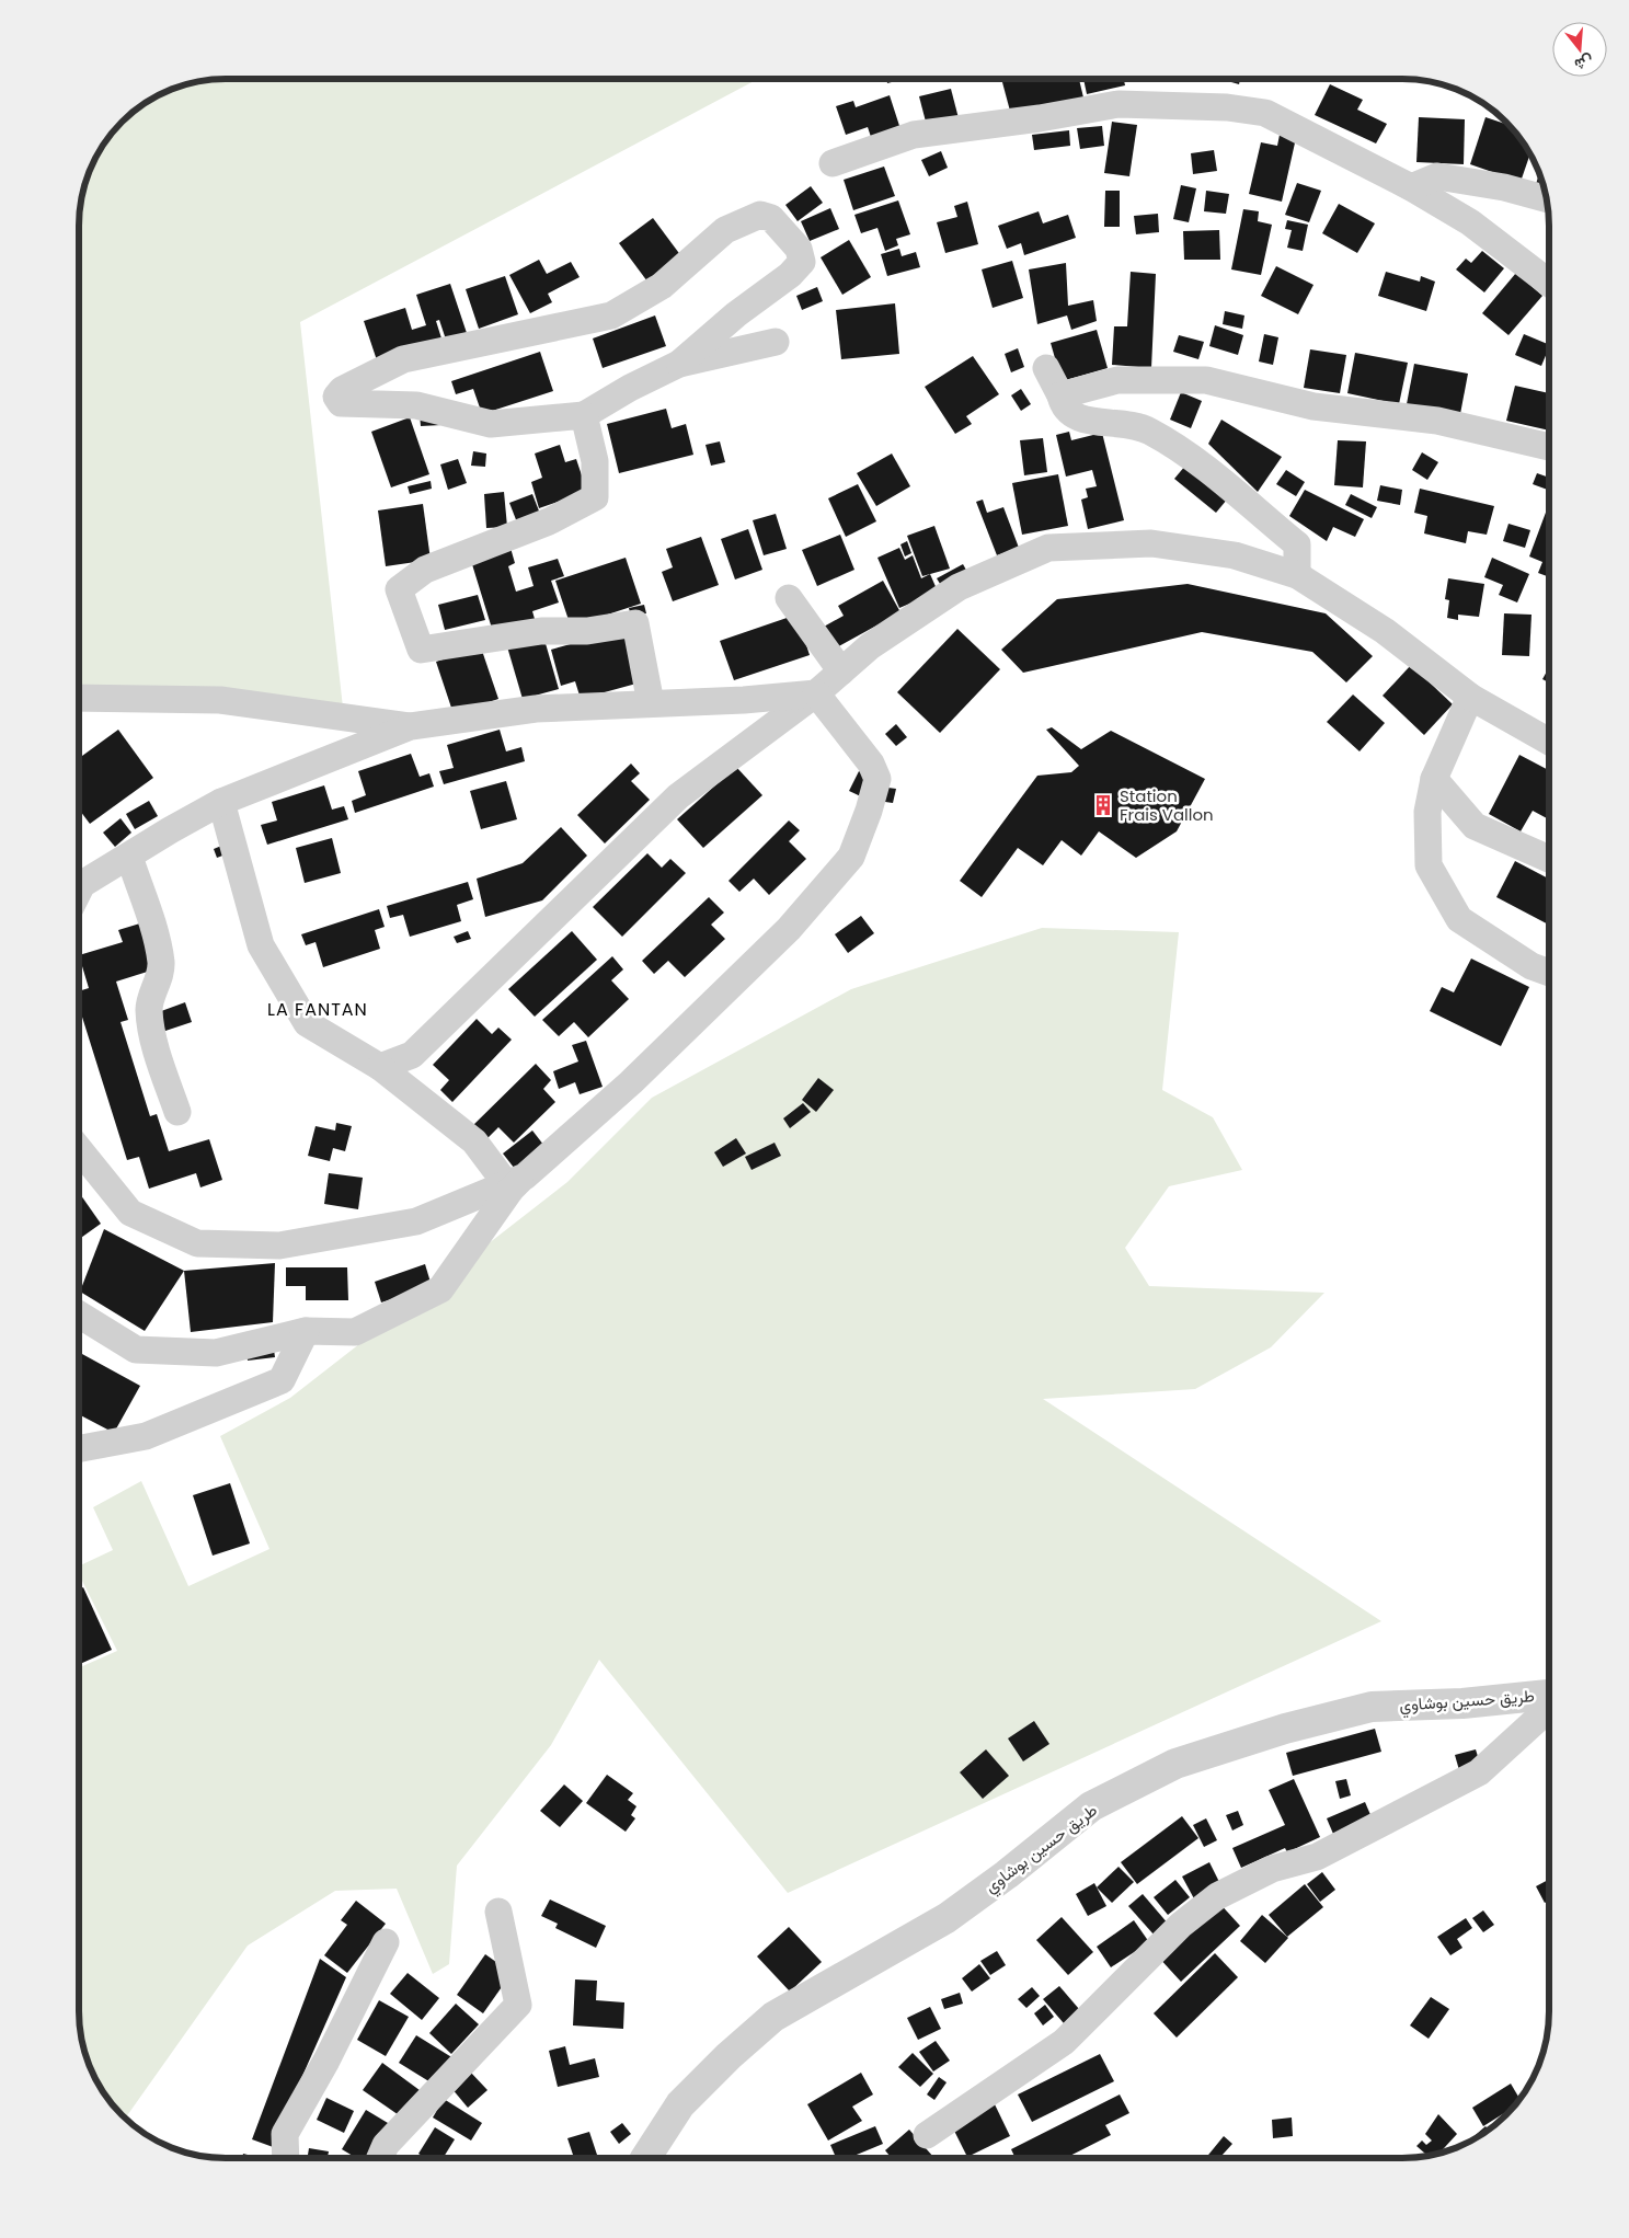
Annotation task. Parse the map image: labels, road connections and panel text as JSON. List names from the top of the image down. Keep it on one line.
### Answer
{"streets":{"street":["طريق حسين بوشاوي"]},"districts":["LA FANTAN"],"places":{"building":["Station Frais Vallon"]},"north":"bottom"}
